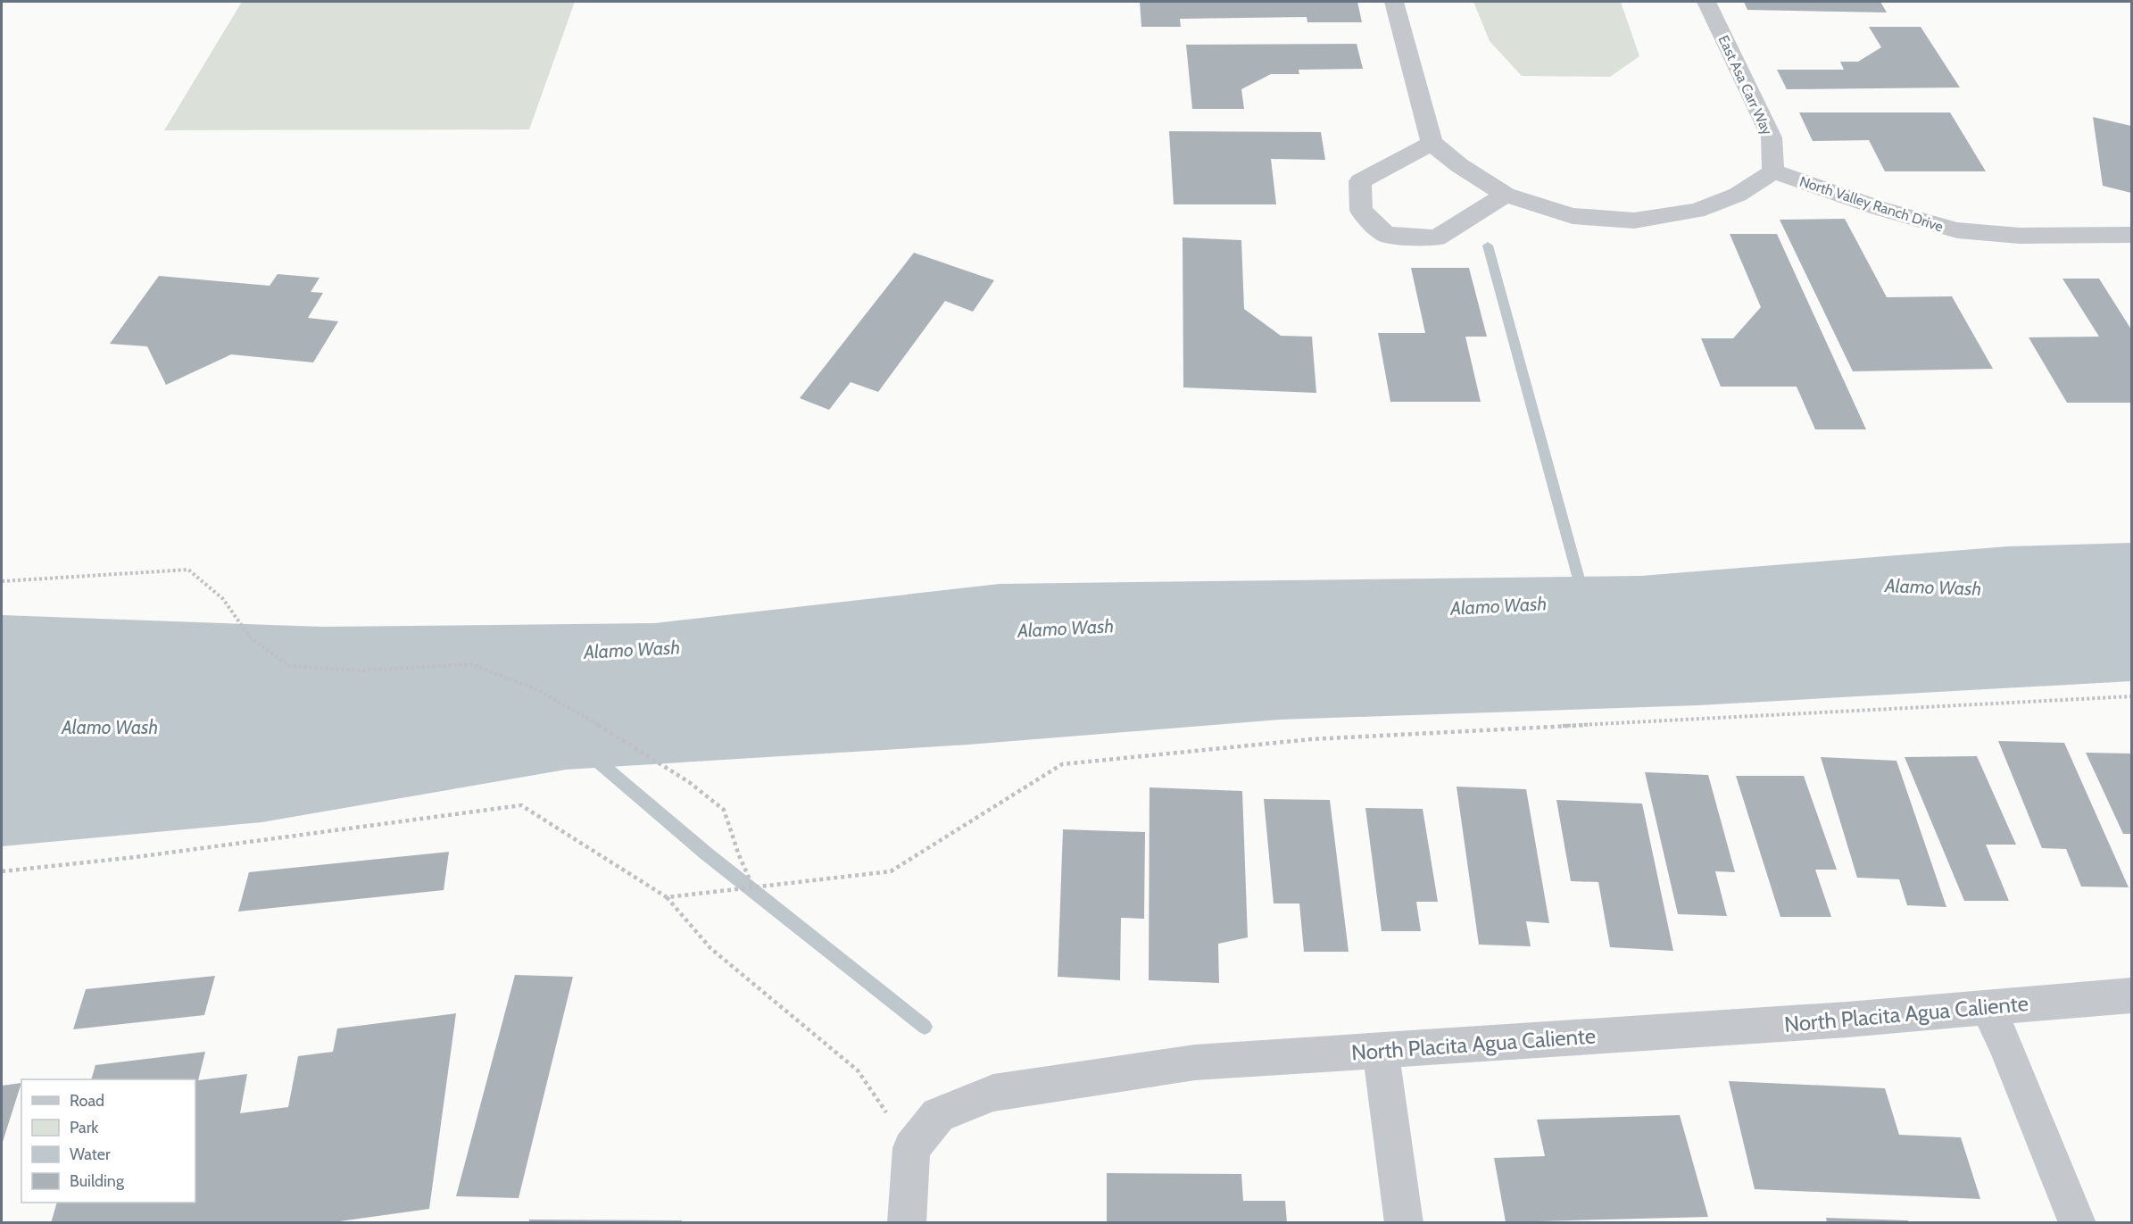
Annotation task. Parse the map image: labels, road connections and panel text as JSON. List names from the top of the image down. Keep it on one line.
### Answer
{"streets":{"street":["East Asa Carr Way","North Valley Ranch Drive","North Placita Agua Caliente"]},"crossings":[["East Asa Carr Way","North Valley Ranch Drive"]],"water":["Alamo Wash"],"legend":["Road","Park","Water","Building"]}
